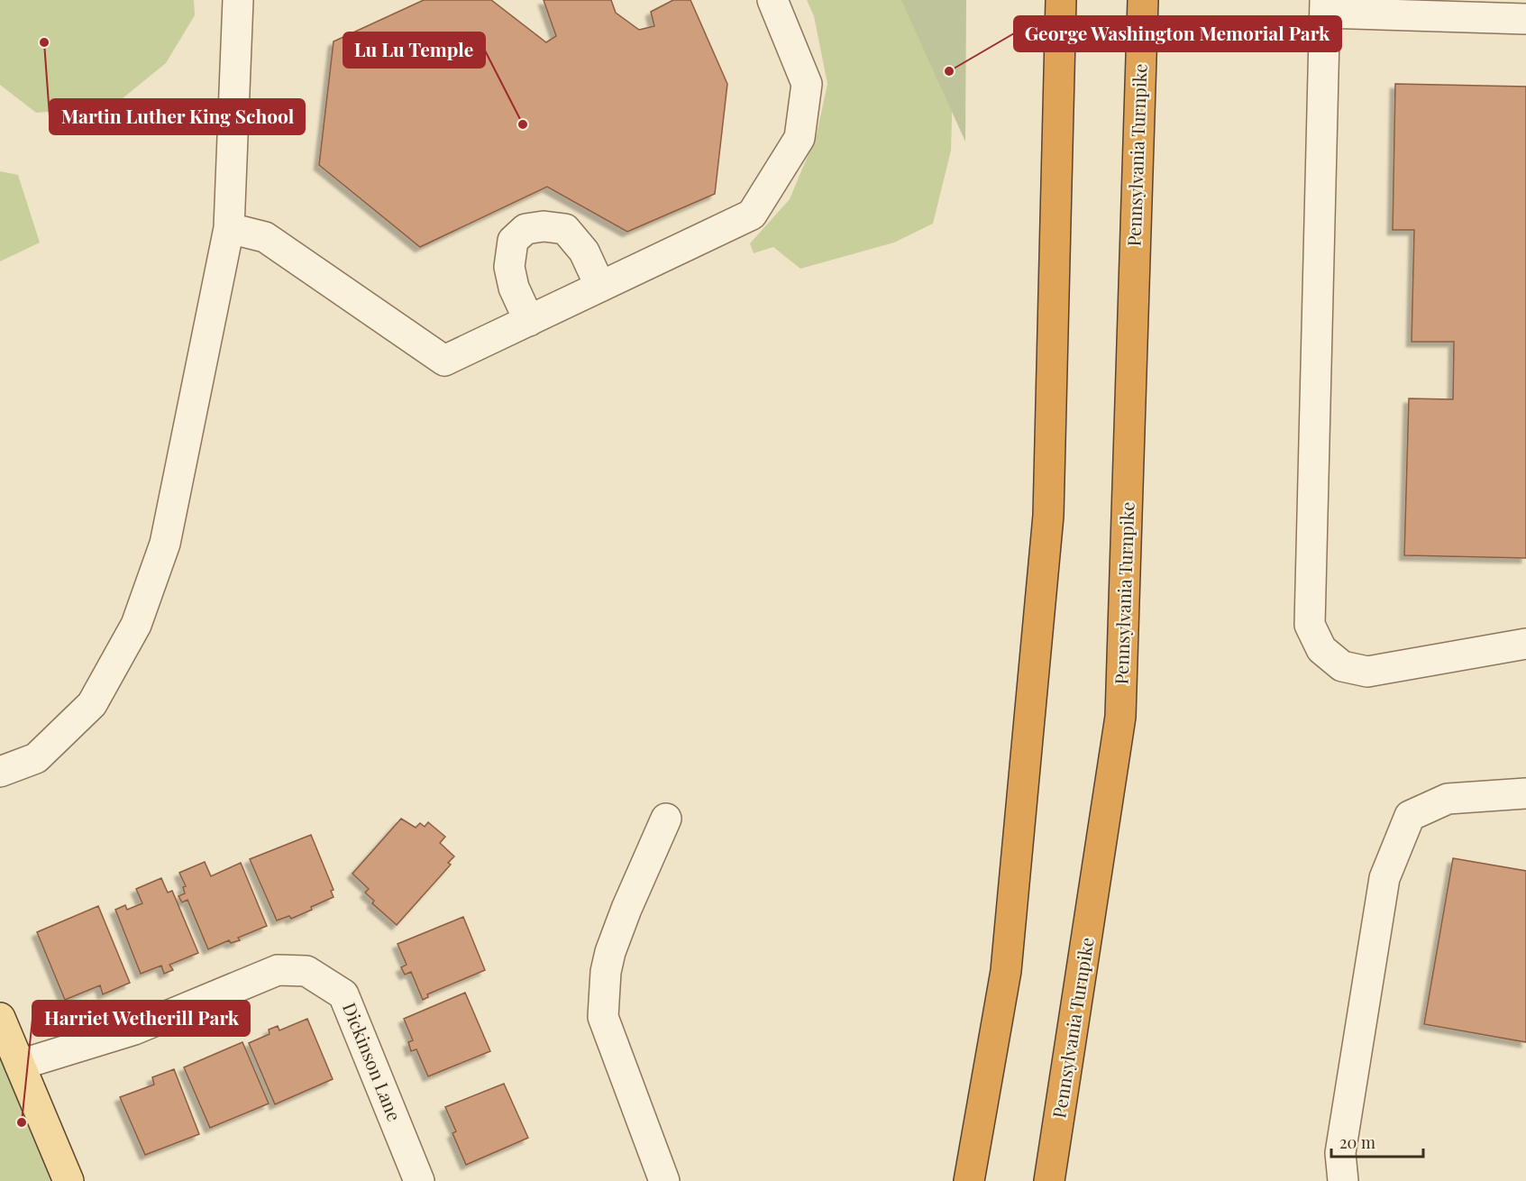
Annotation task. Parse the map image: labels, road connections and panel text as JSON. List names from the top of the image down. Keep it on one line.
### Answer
{"streets":{"highway":["Pennsylvania Turnpike"],"street":["Dickinson Lane"]},"places":["Martin Luther King School","George Washington Memorial Park","Lu Lu Temple","Harriet Wetherill Park"],"scale_bar":"20 m"}
